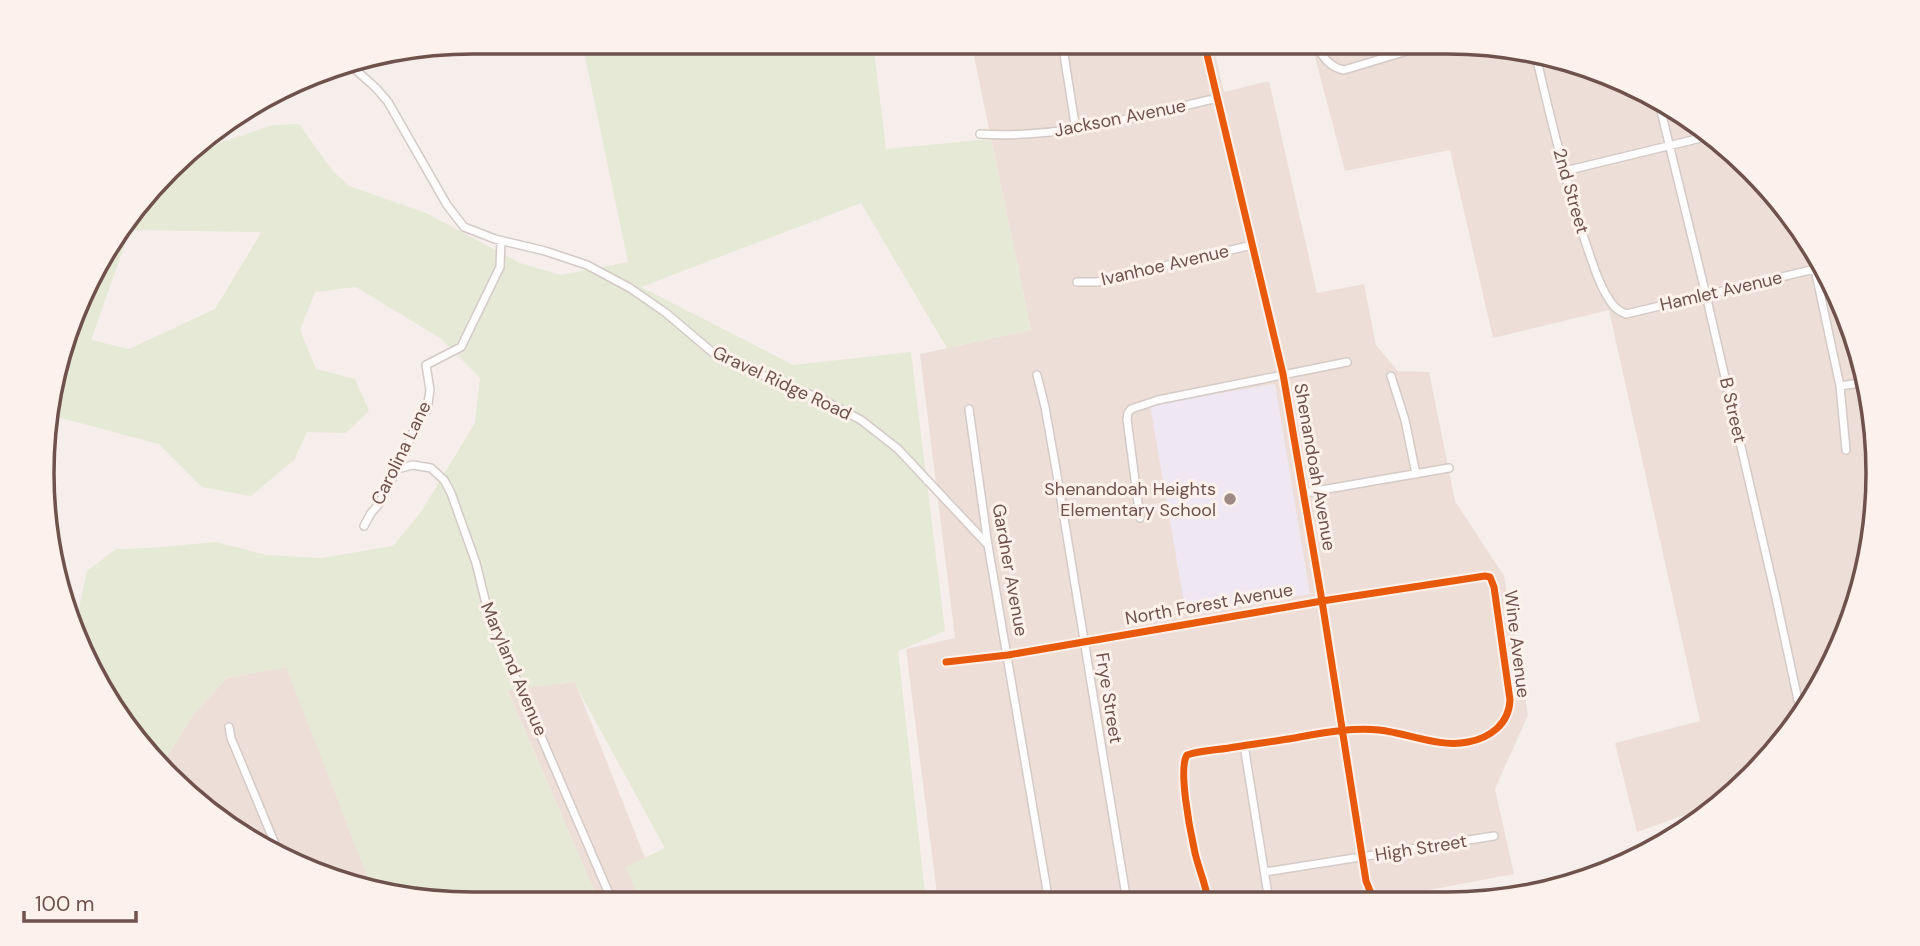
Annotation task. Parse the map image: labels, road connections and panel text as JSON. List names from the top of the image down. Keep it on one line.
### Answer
{"streets":{"street":["Jackson Avenue","2nd Street","Ivanhoe Avenue","Hamlet Avenue","Gravel Ridge Road","B Street","Carolina Lane","Shenandoah Avenue","Gardner Avenue","North Forest Avenue","Wine Avenue","Maryland Avenue","Frye Street","High Street"]},"crossings":[["Jackson Avenue","Shenandoah Avenue"],["2nd Street","Hamlet Avenue"],["Ivanhoe Avenue","Shenandoah Avenue"],["Hamlet Avenue","B Street"],["Gravel Ridge Road","Carolina Lane"],["Gravel Ridge Road","Gardner Avenue"],["Carolina Lane","Maryland Avenue"],["Shenandoah Avenue","North Forest Avenue"],["Shenandoah Avenue","Wine Avenue"],["Shenandoah Avenue","High Street"],["Gardner Avenue","North Forest Avenue"],["North Forest Avenue","Wine Avenue"],["North Forest Avenue","Frye Street"]],"places":["Shenandoah Heights Elementary School"],"scale_bar":"100 m"}
